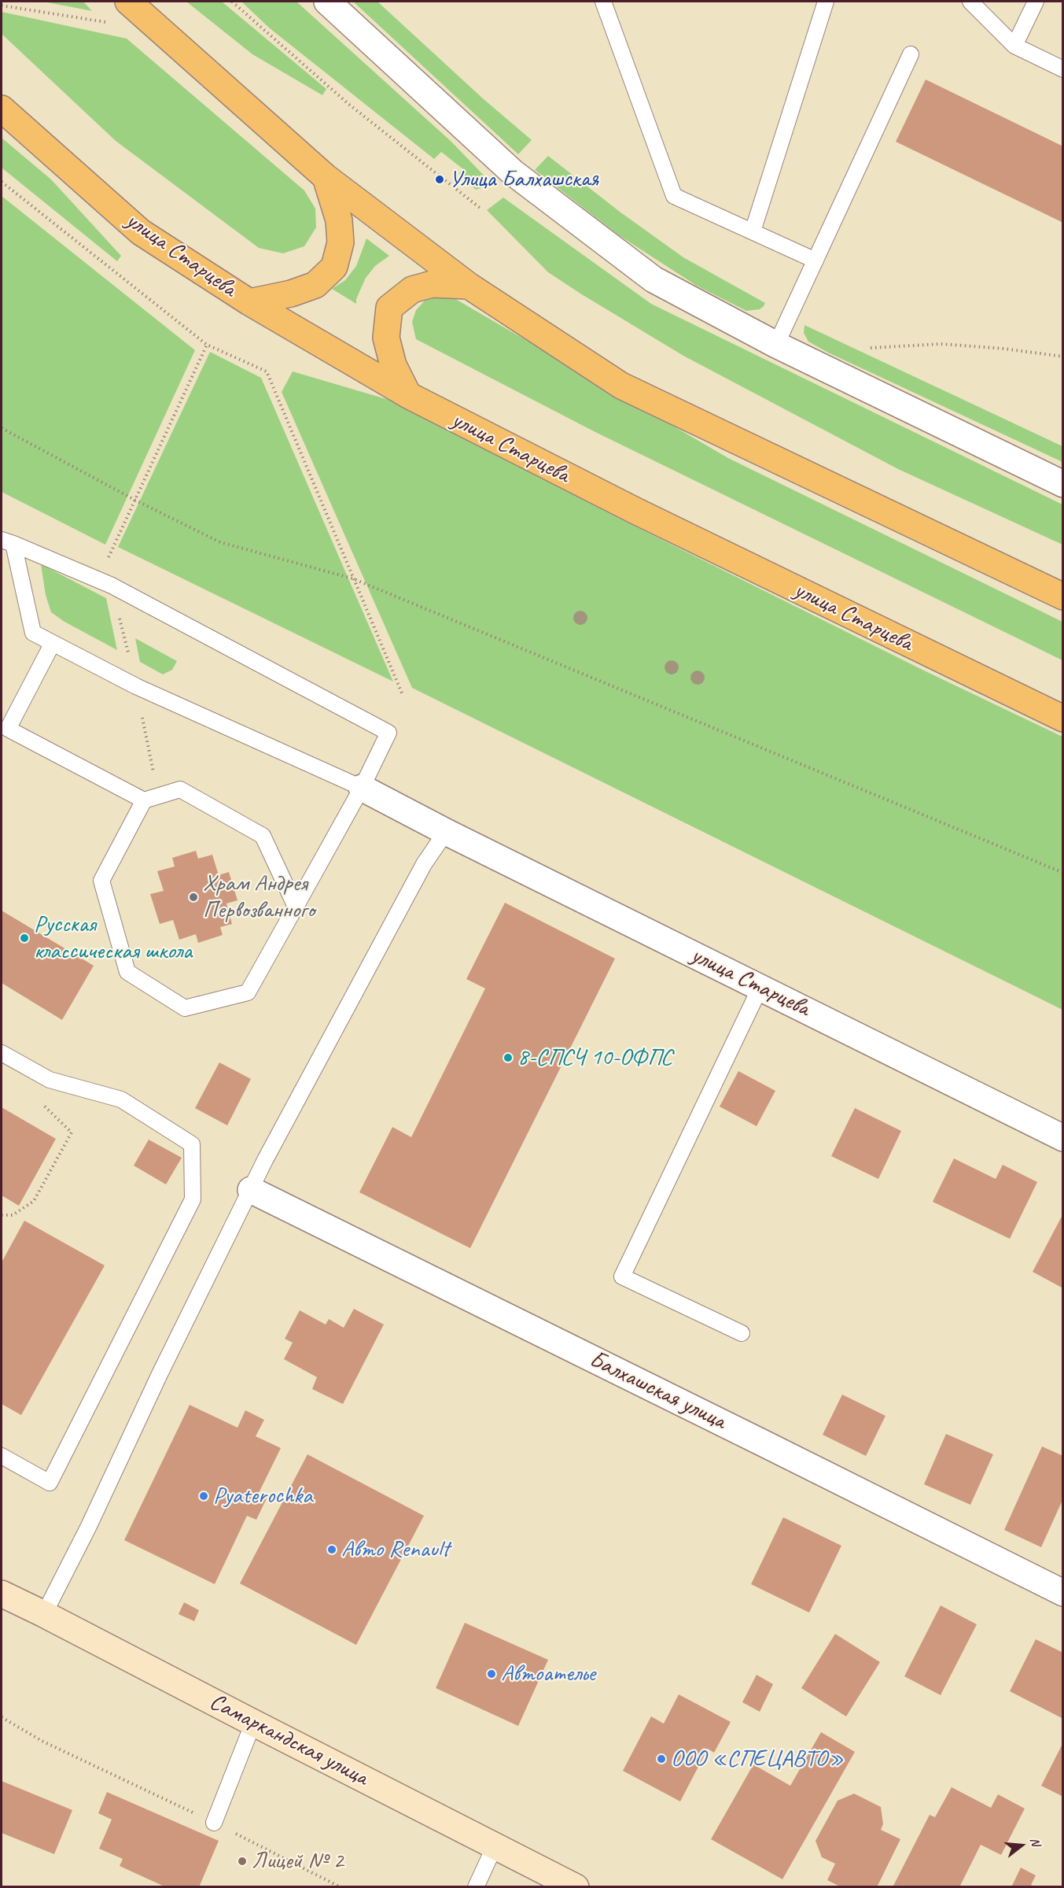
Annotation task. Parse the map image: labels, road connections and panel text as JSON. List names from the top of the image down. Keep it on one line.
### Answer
{"streets":{"main road":["улица Старцева","Самаркандская улица"],"street":["Балхашская улица"]},"places":["Улица Балхашская","Храм Андрея Первозванного","Русская классическая школа","8-СПСЧ 10-ОФПС","Pyaterochka","Авто Renault","Автоателье","ООО «СПЕЦАВТО»","Лицей № 2"],"north":"right"}
